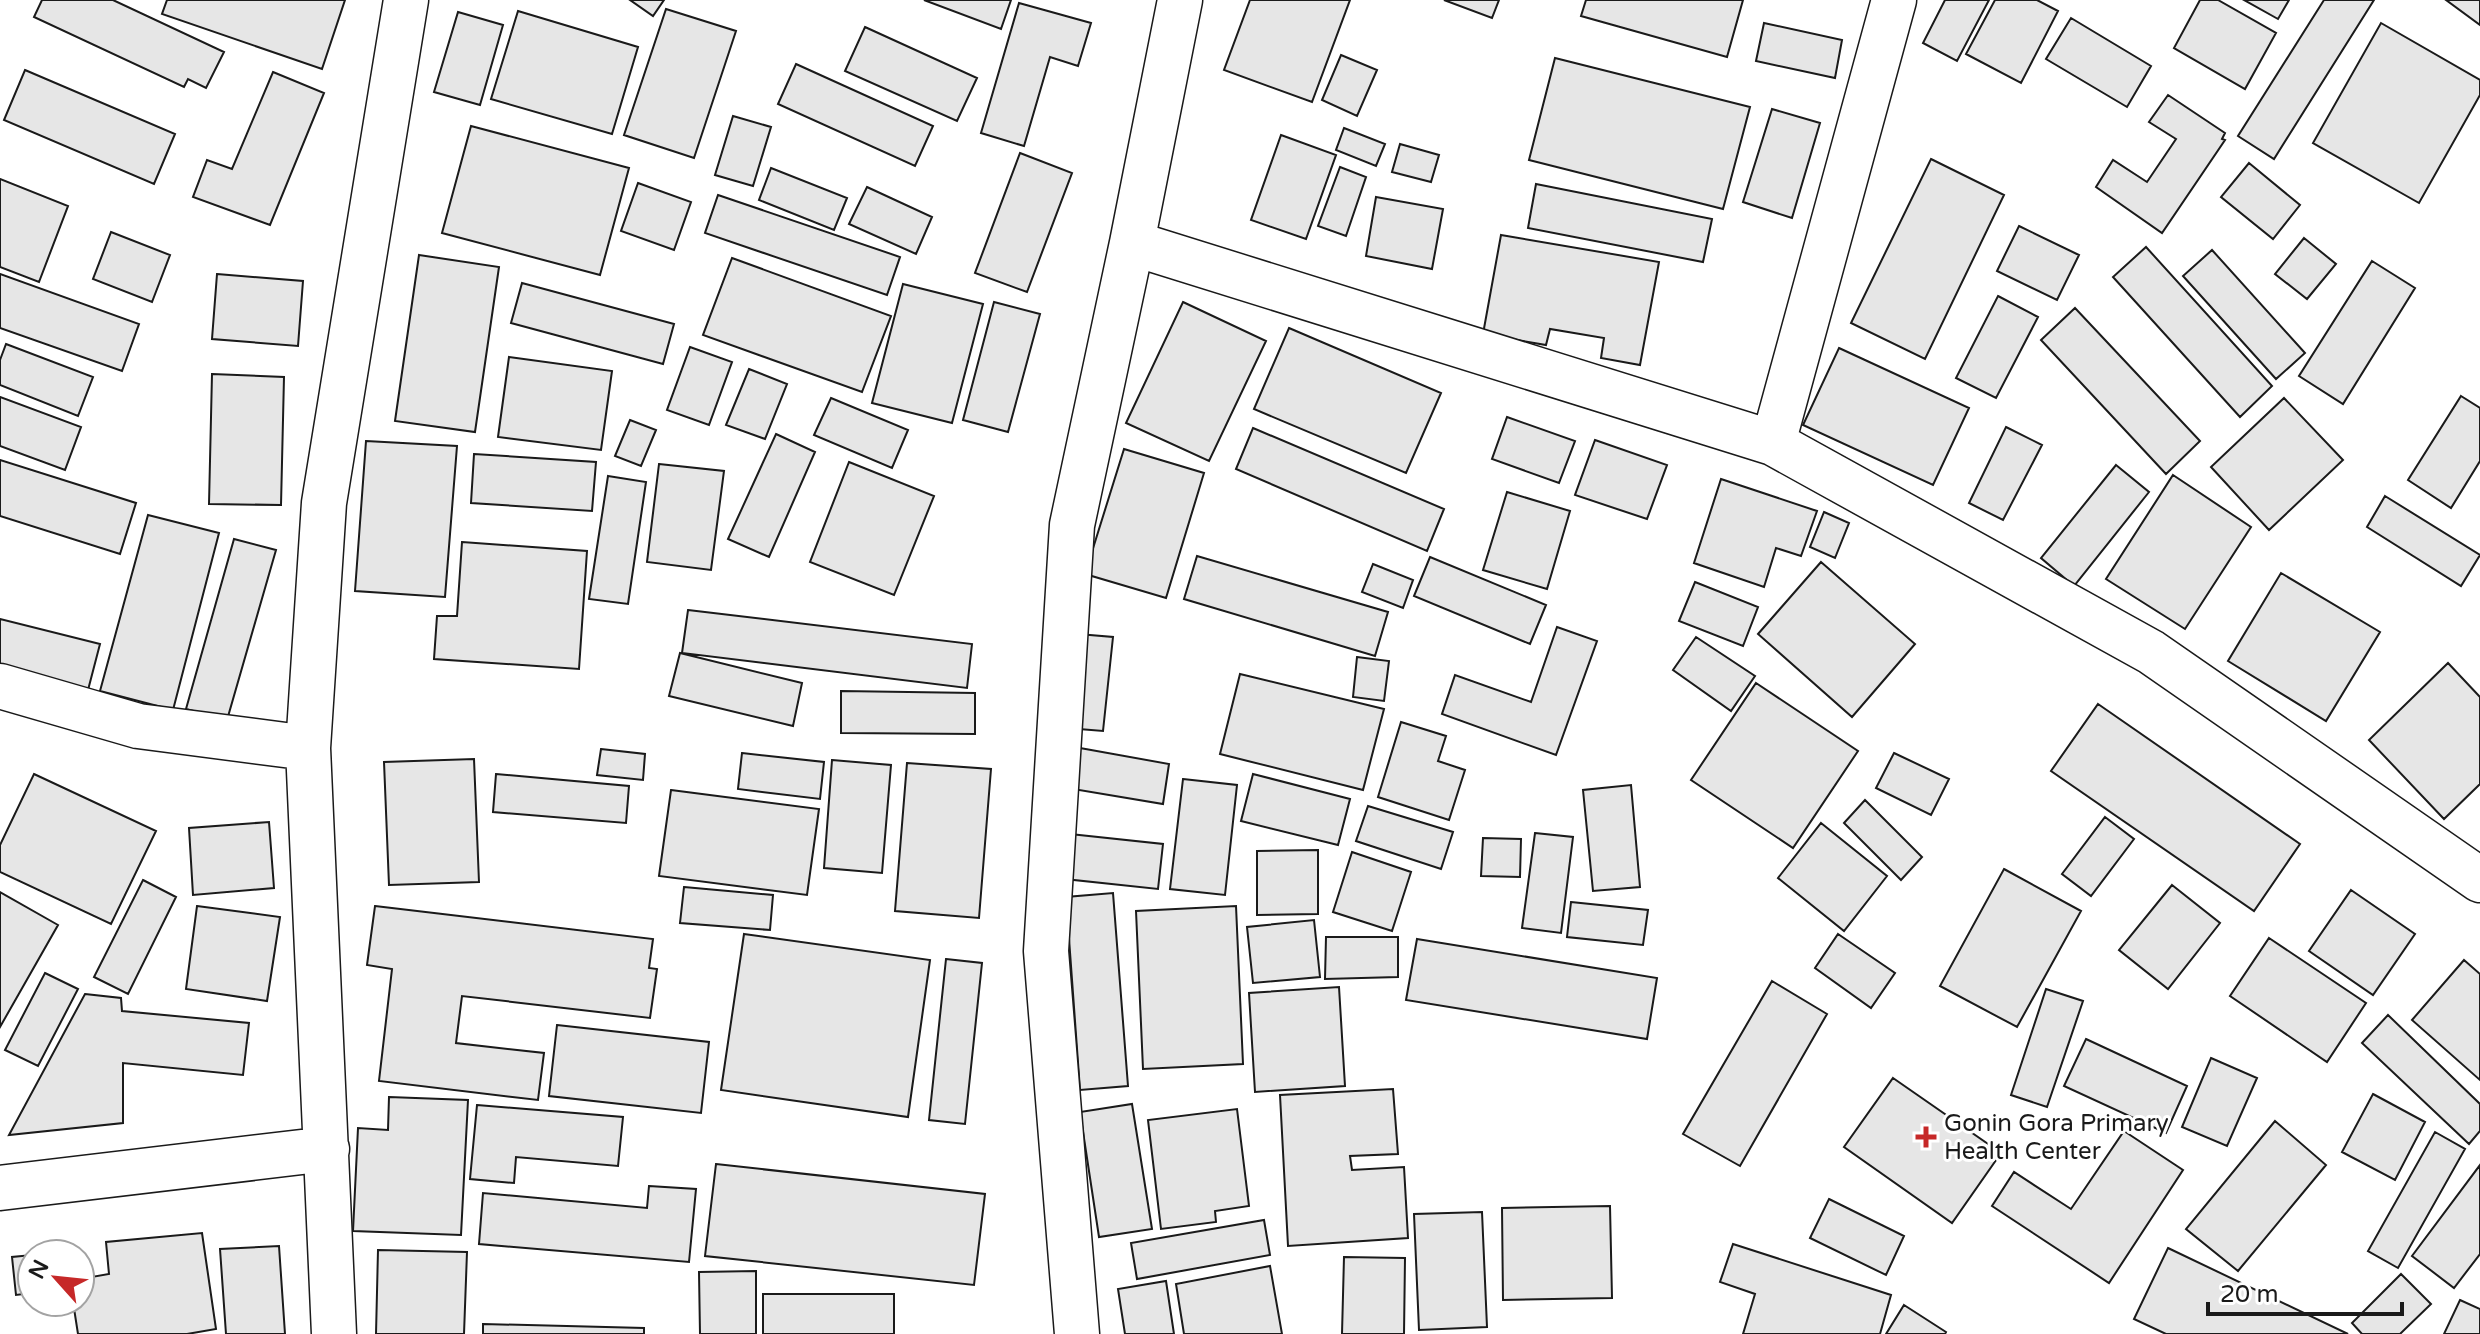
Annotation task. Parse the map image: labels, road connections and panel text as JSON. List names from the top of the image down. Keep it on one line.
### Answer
{"places":{"health":["Gonin Gora Primary Health Center"]},"scale_bar":"20 m","north":"top left"}
